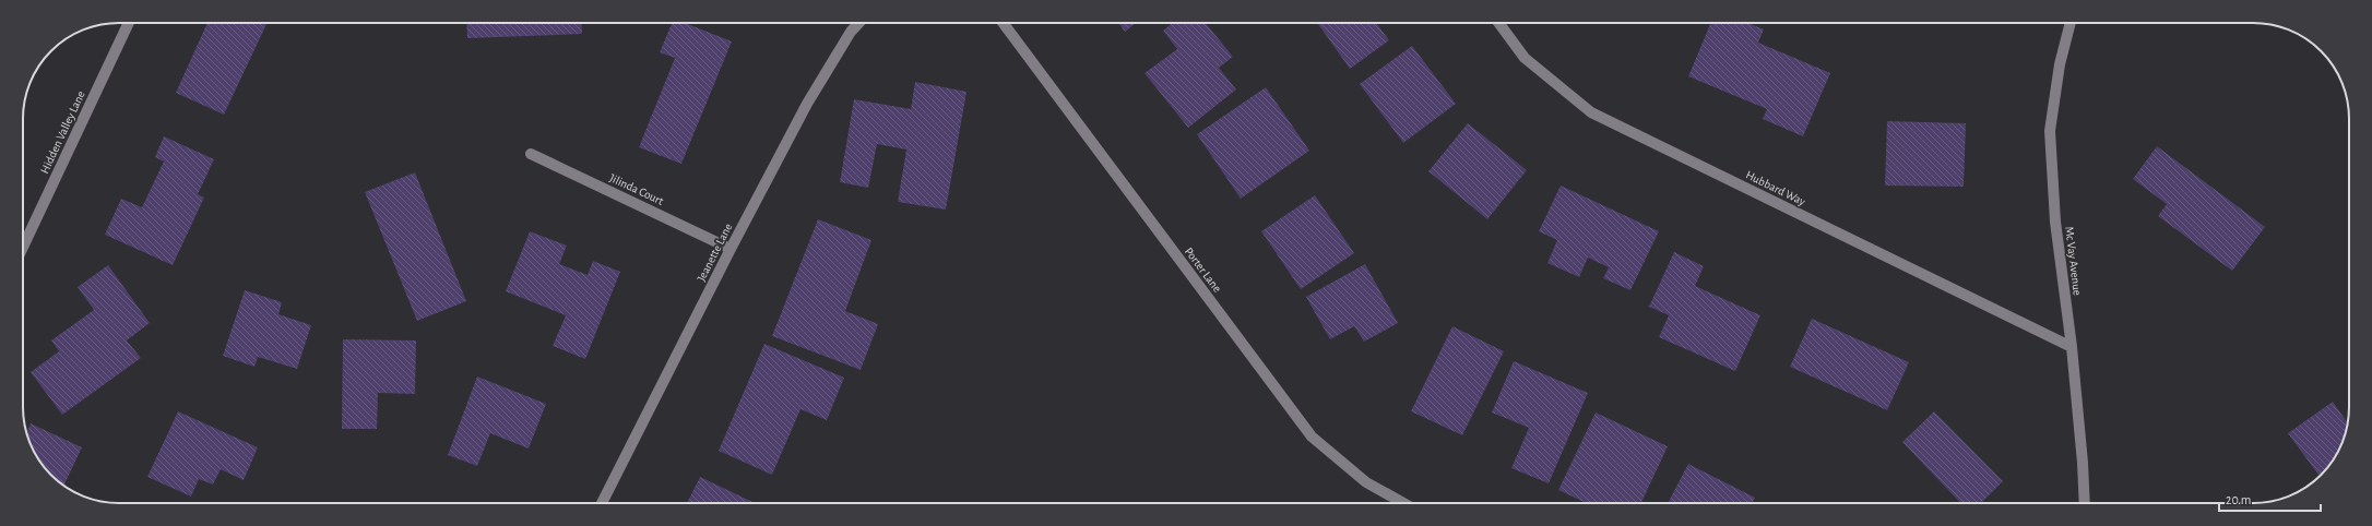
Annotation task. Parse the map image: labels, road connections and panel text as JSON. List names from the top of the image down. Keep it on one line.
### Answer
{"streets":{"street":["Hidden Valley Lane","Hubbard Way","Jilinda Court","Jeanette Lane","Mc Vay Avenue","Porter Lane"]},"crossings":[["Hubbard Way","Mc Vay Avenue"],["Jilinda Court","Jeanette Lane"]],"scale_bar":"20 m"}
